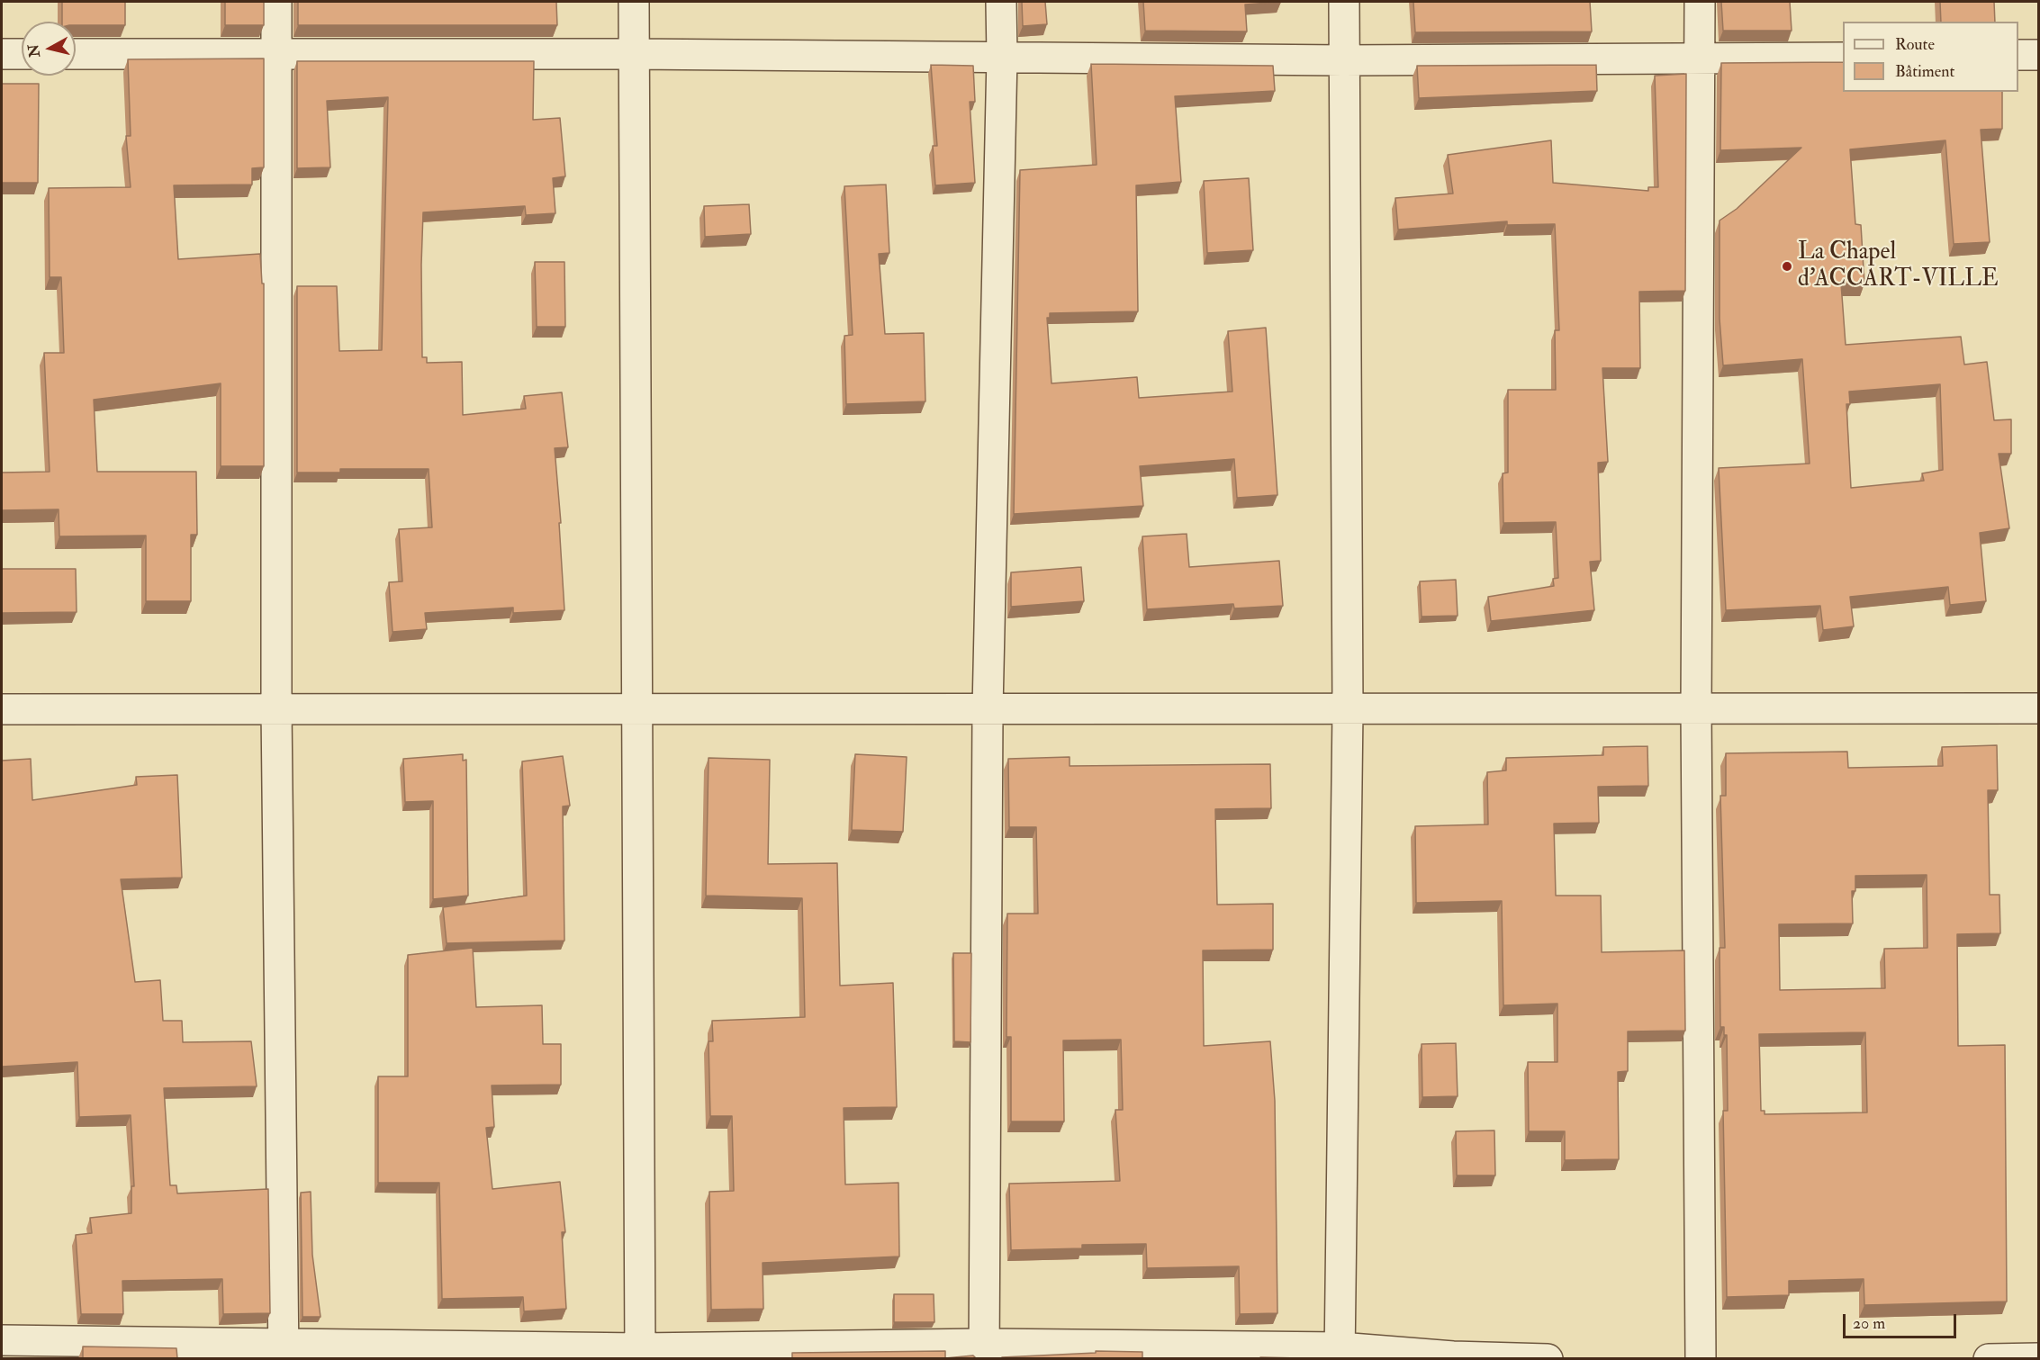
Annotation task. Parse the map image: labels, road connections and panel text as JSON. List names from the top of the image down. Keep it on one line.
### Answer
{"places":["La Chapel d'ACCART-VILLE"],"legend":["Route","Bâtiment"],"scale_bar":"20 m","north":"left"}
